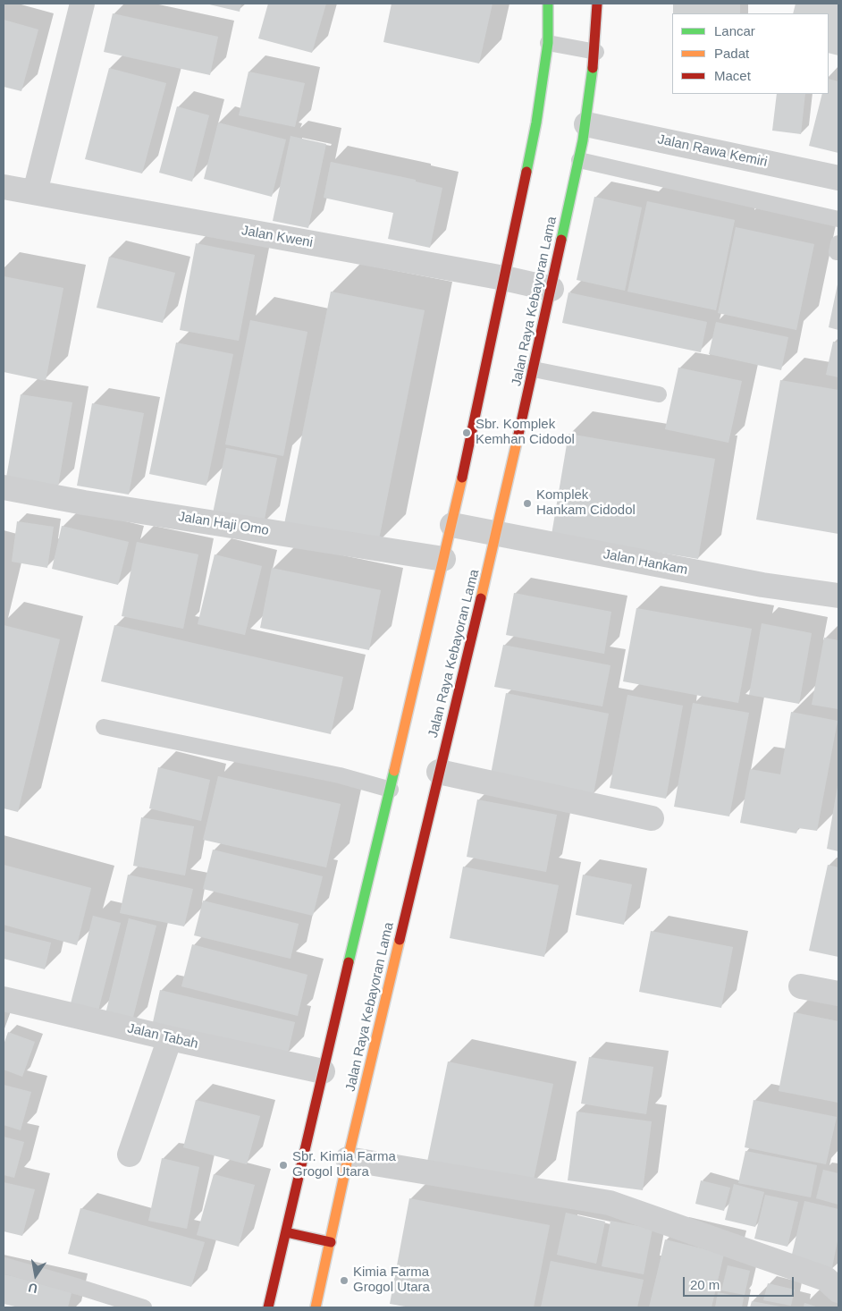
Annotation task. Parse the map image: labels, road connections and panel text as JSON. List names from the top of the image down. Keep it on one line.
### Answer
{"streets":{"main road":["Jalan Raya Kebayoran Lama"],"street":["Jalan Rawa Kemiri","Jalan Kweni","Jalan Haji Omo","Jalan Hankam","Jalan Tabah"]},"crossings":[["Jalan Rawa Kemiri","Jalan Raya Kebayoran Lama"],["Jalan Kweni","Jalan Raya Kebayoran Lama"],["Jalan Raya Kebayoran Lama","Jalan Hankam"]],"places":["Sbr. Komplek Kemhan Cidodol","Komplek Hankam Cidodol","Sbr. Kimia Farma Grogol Utara","Kimia Farma Grogol Utara"],"legend":["Lancar","Padat","Macet"],"scale_bar":"20 m","north":"bottom"}
